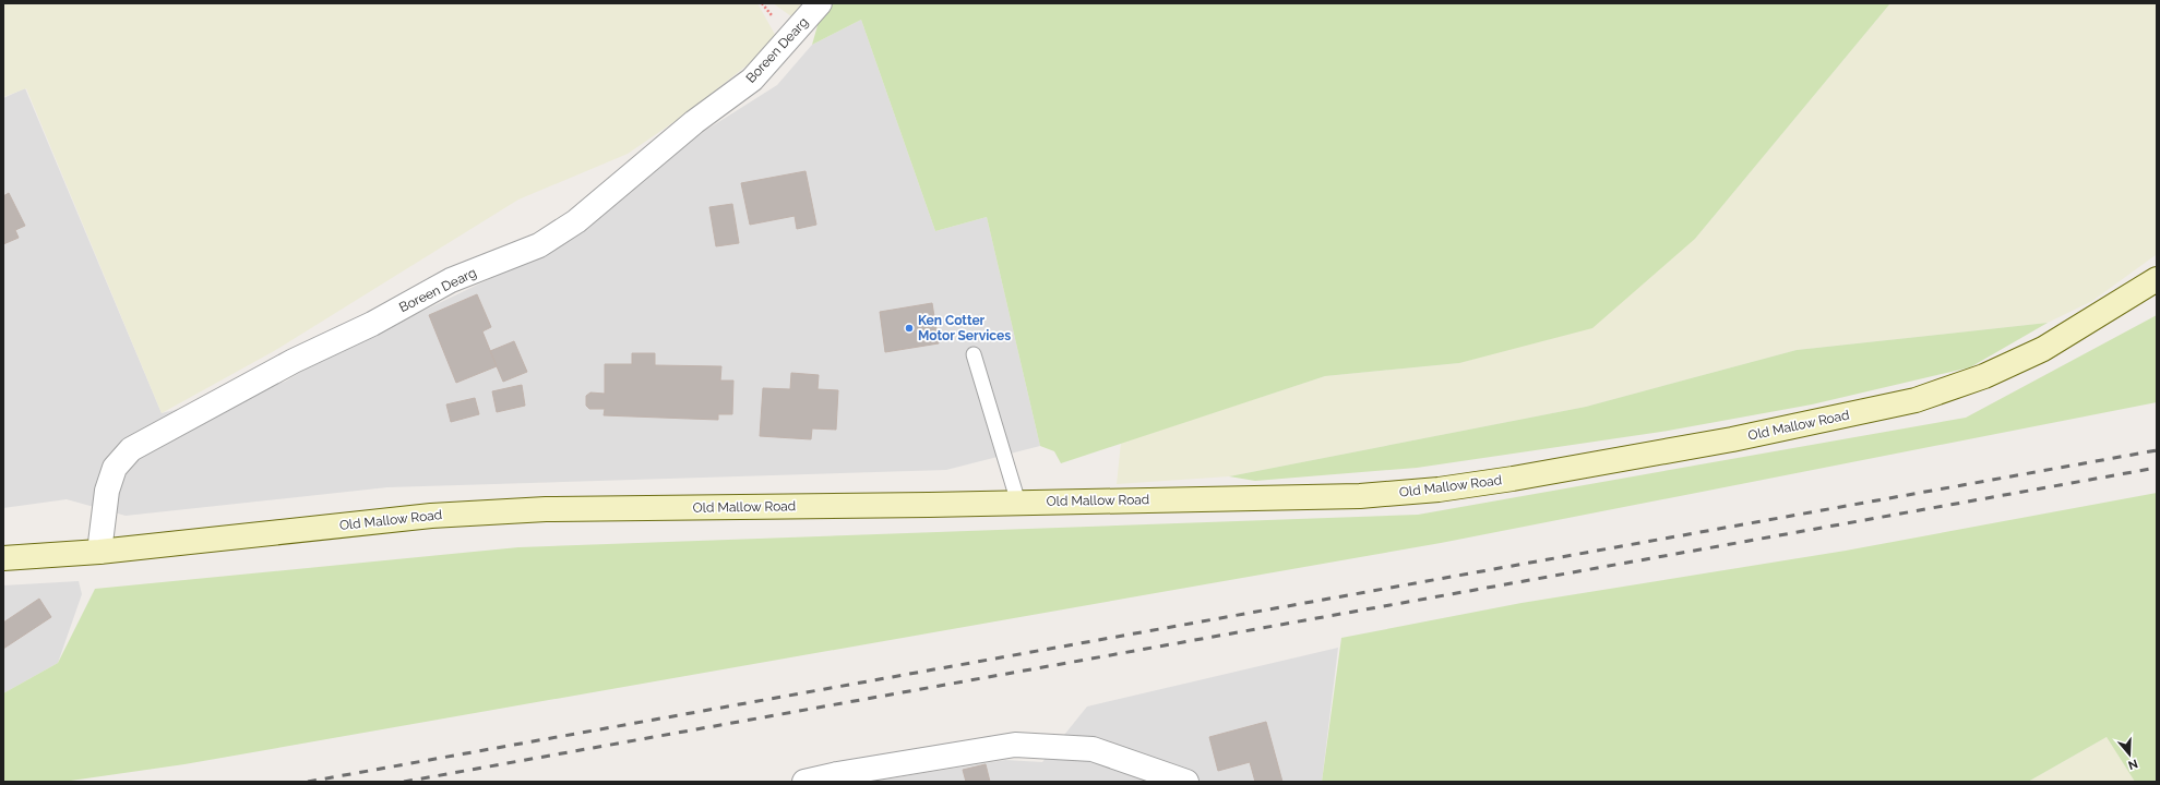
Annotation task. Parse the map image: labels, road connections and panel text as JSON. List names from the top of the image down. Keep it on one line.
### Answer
{"streets":{"street":["Boreen Dearg","Old Mallow Road"]},"crossings":[["Boreen Dearg","Old Mallow Road"]],"places":["Ken Cotter Motor Services"],"north":"bottom"}
